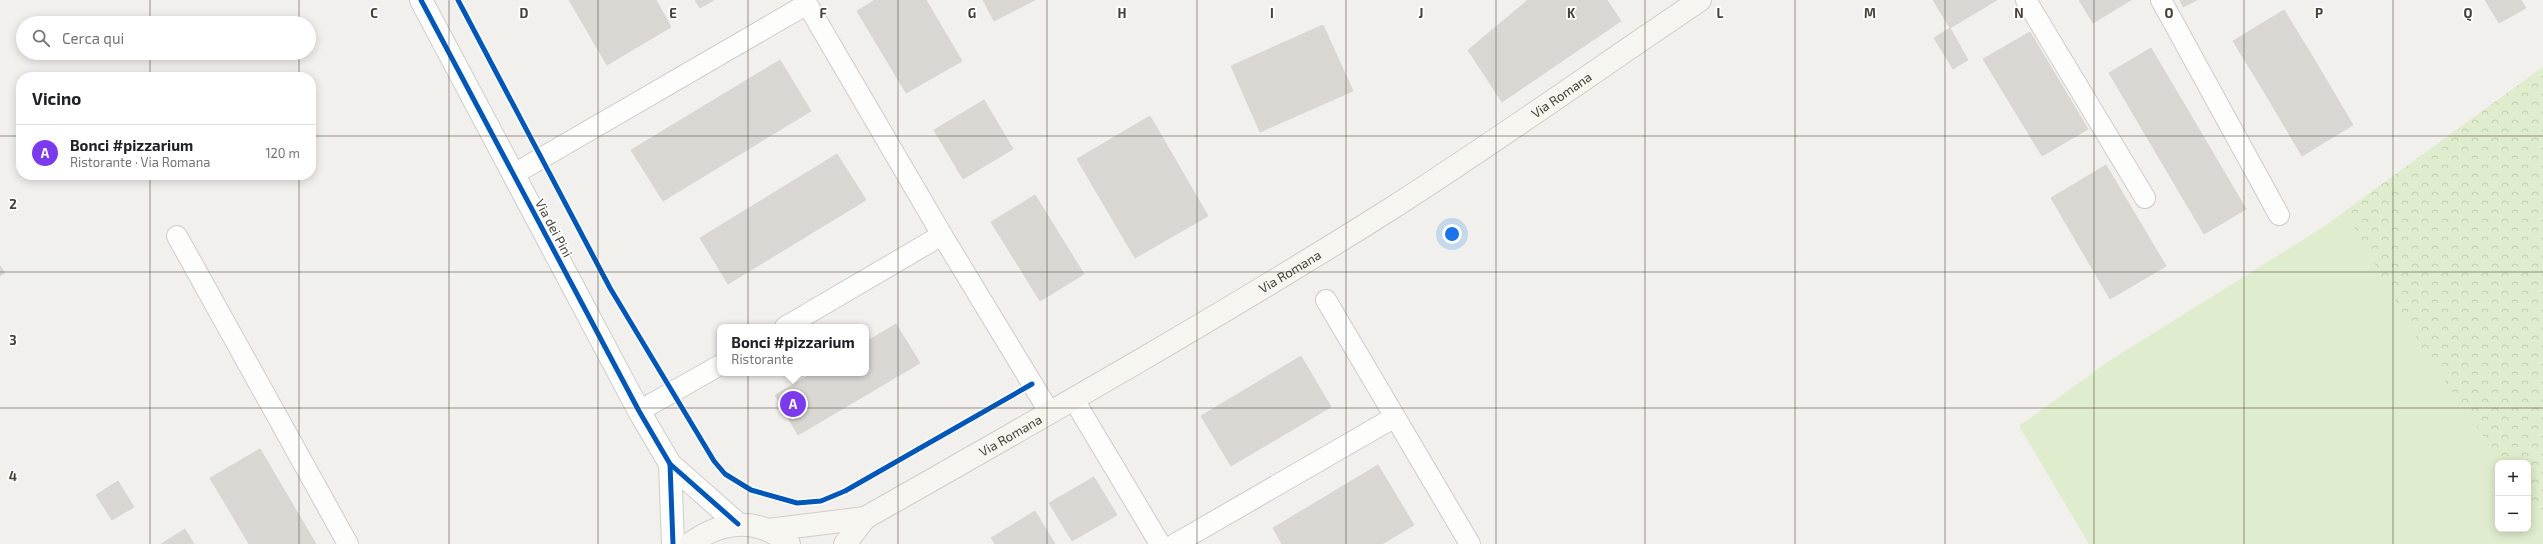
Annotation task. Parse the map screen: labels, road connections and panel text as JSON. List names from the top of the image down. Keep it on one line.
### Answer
{"streets":{"main road":["Via Romana"],"street":["Via dei Pini"]},"page":{"search":"Cerca qui","heading":"Vicino","list":[{"mark":"A","name":"Bonci #pizzarium","note":"Ristorante · Via Romana","value":"120 m"}],"popup":["Bonci #pizzarium","Ristorante"],"pins":"A","map_buttons":["+","−"]},"grid":{"columns":["C","D","E","F","G","H","I","J","K","L","M","N","O","P","Q"],"rows":["2","3","4"]}}
